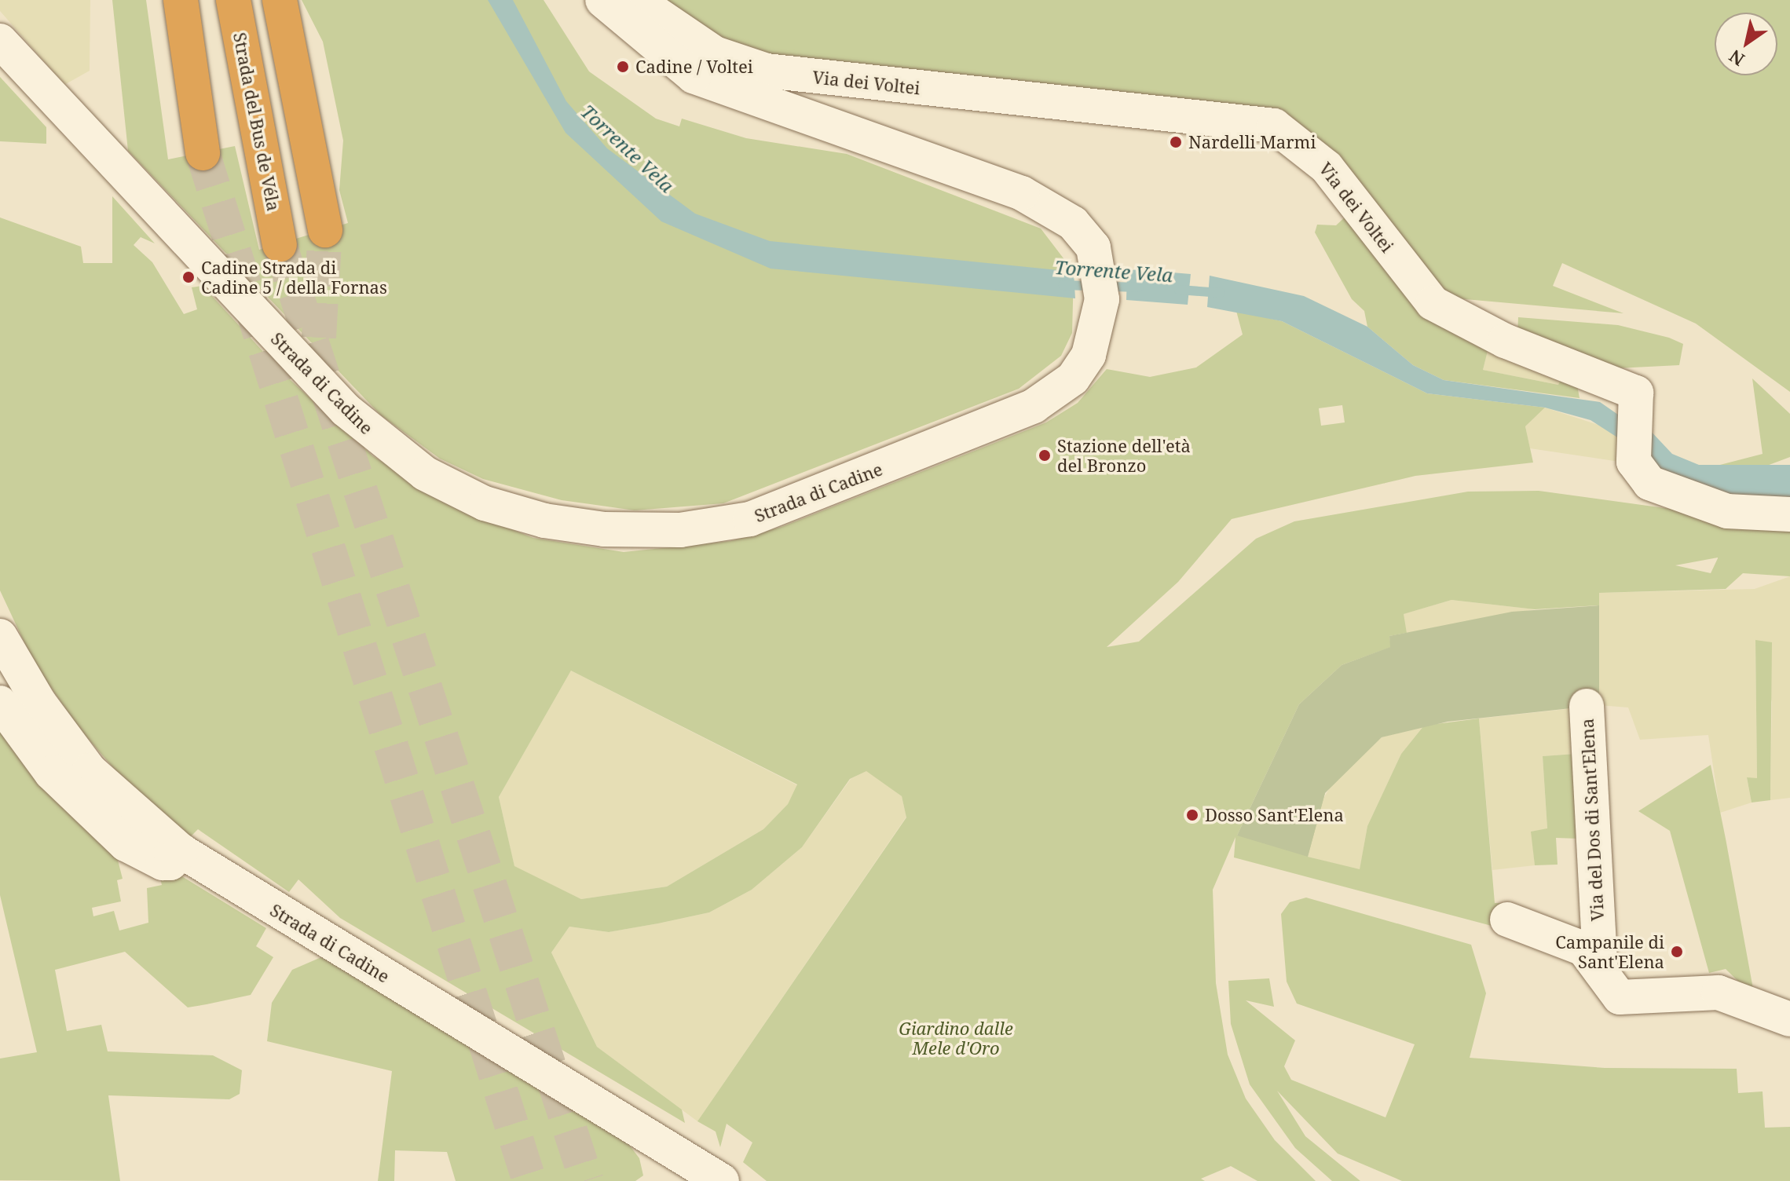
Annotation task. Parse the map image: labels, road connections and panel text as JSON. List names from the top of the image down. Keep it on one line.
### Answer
{"streets":{"highway":["Strada del Bus de Véla"],"street":["Via dei Voltei","Strada di Cadine","Via del Dos di Sant'Elena"]},"water":["Torrente Vela"],"parks":["Giardino dalle Mele d'Oro"],"places":["Cadine / Voltei","Nardelli Marmi","Cadine Strada di Cadine 5 / della Fornas","Stazione dell'età del Bronzo","Dosso Sant'Elena","Campanile di Sant'Elena"],"north":"bottom left"}
